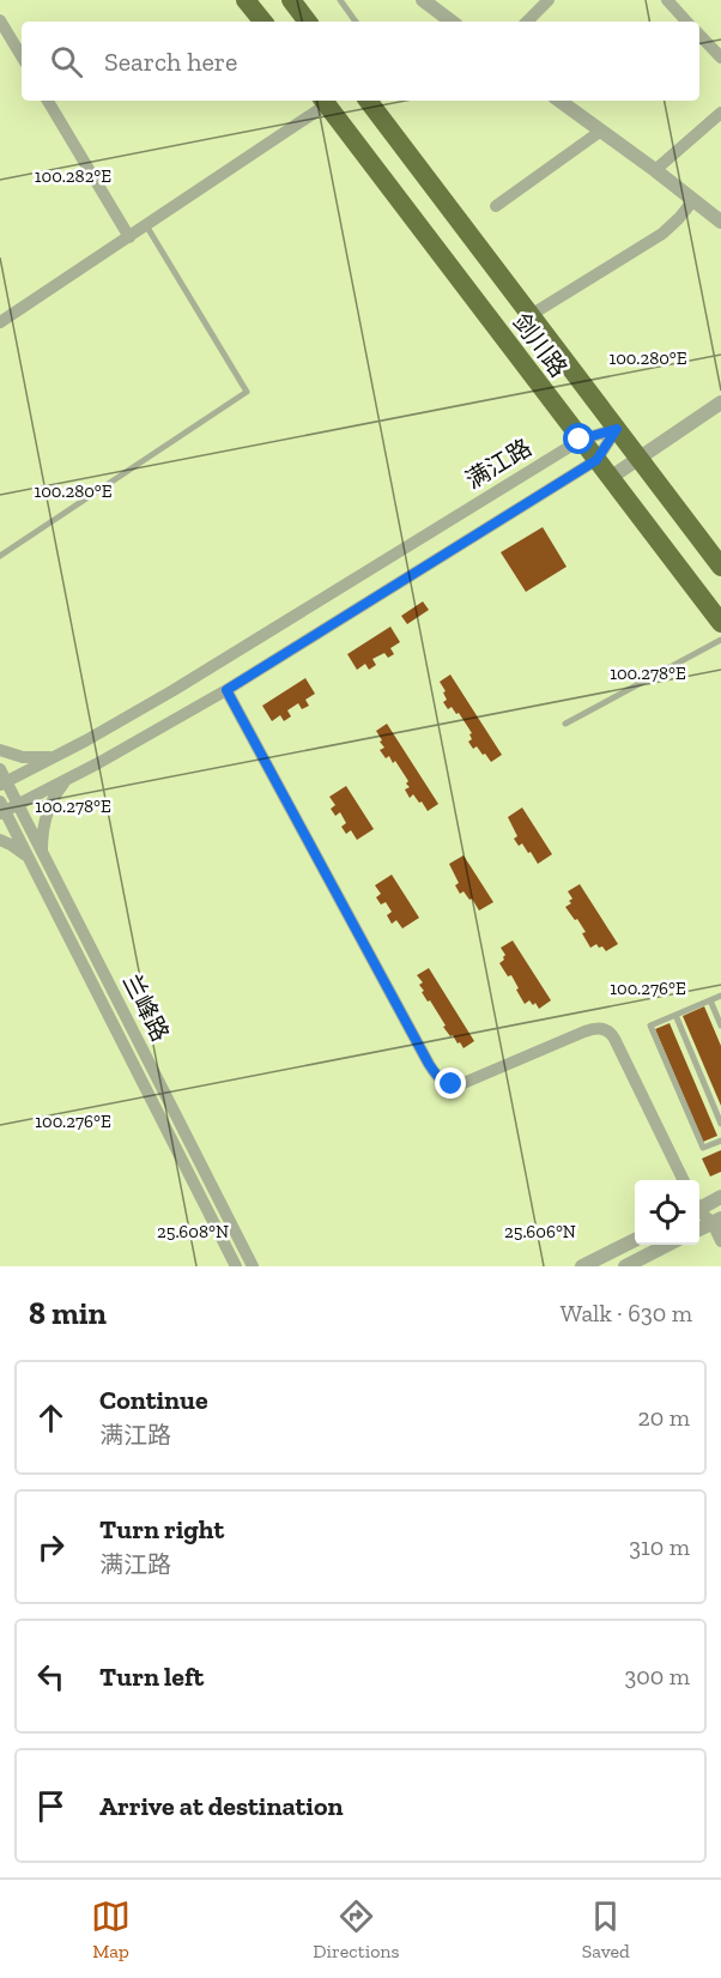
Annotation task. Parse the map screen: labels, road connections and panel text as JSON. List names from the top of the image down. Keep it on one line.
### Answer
{"streets":{"highway":["剑川路"],"street":["满江路","兰峰路"]},"crossings":[["剑川路","满江路"],["满江路","兰峰路"]],"page":{"search":"Search here","heading":["8 min","Walk · 630 m"],"list":[["Continue","满江路","20 m"],["Turn right","满江路","310 m"],["Turn left","300 m"],"Arrive at destination"],"nav":["Map","Directions","Saved"]},"coordinates":["100.282°E","100.280°E","100.278°E","100.276°E","25.608°N","25.606°N"]}
